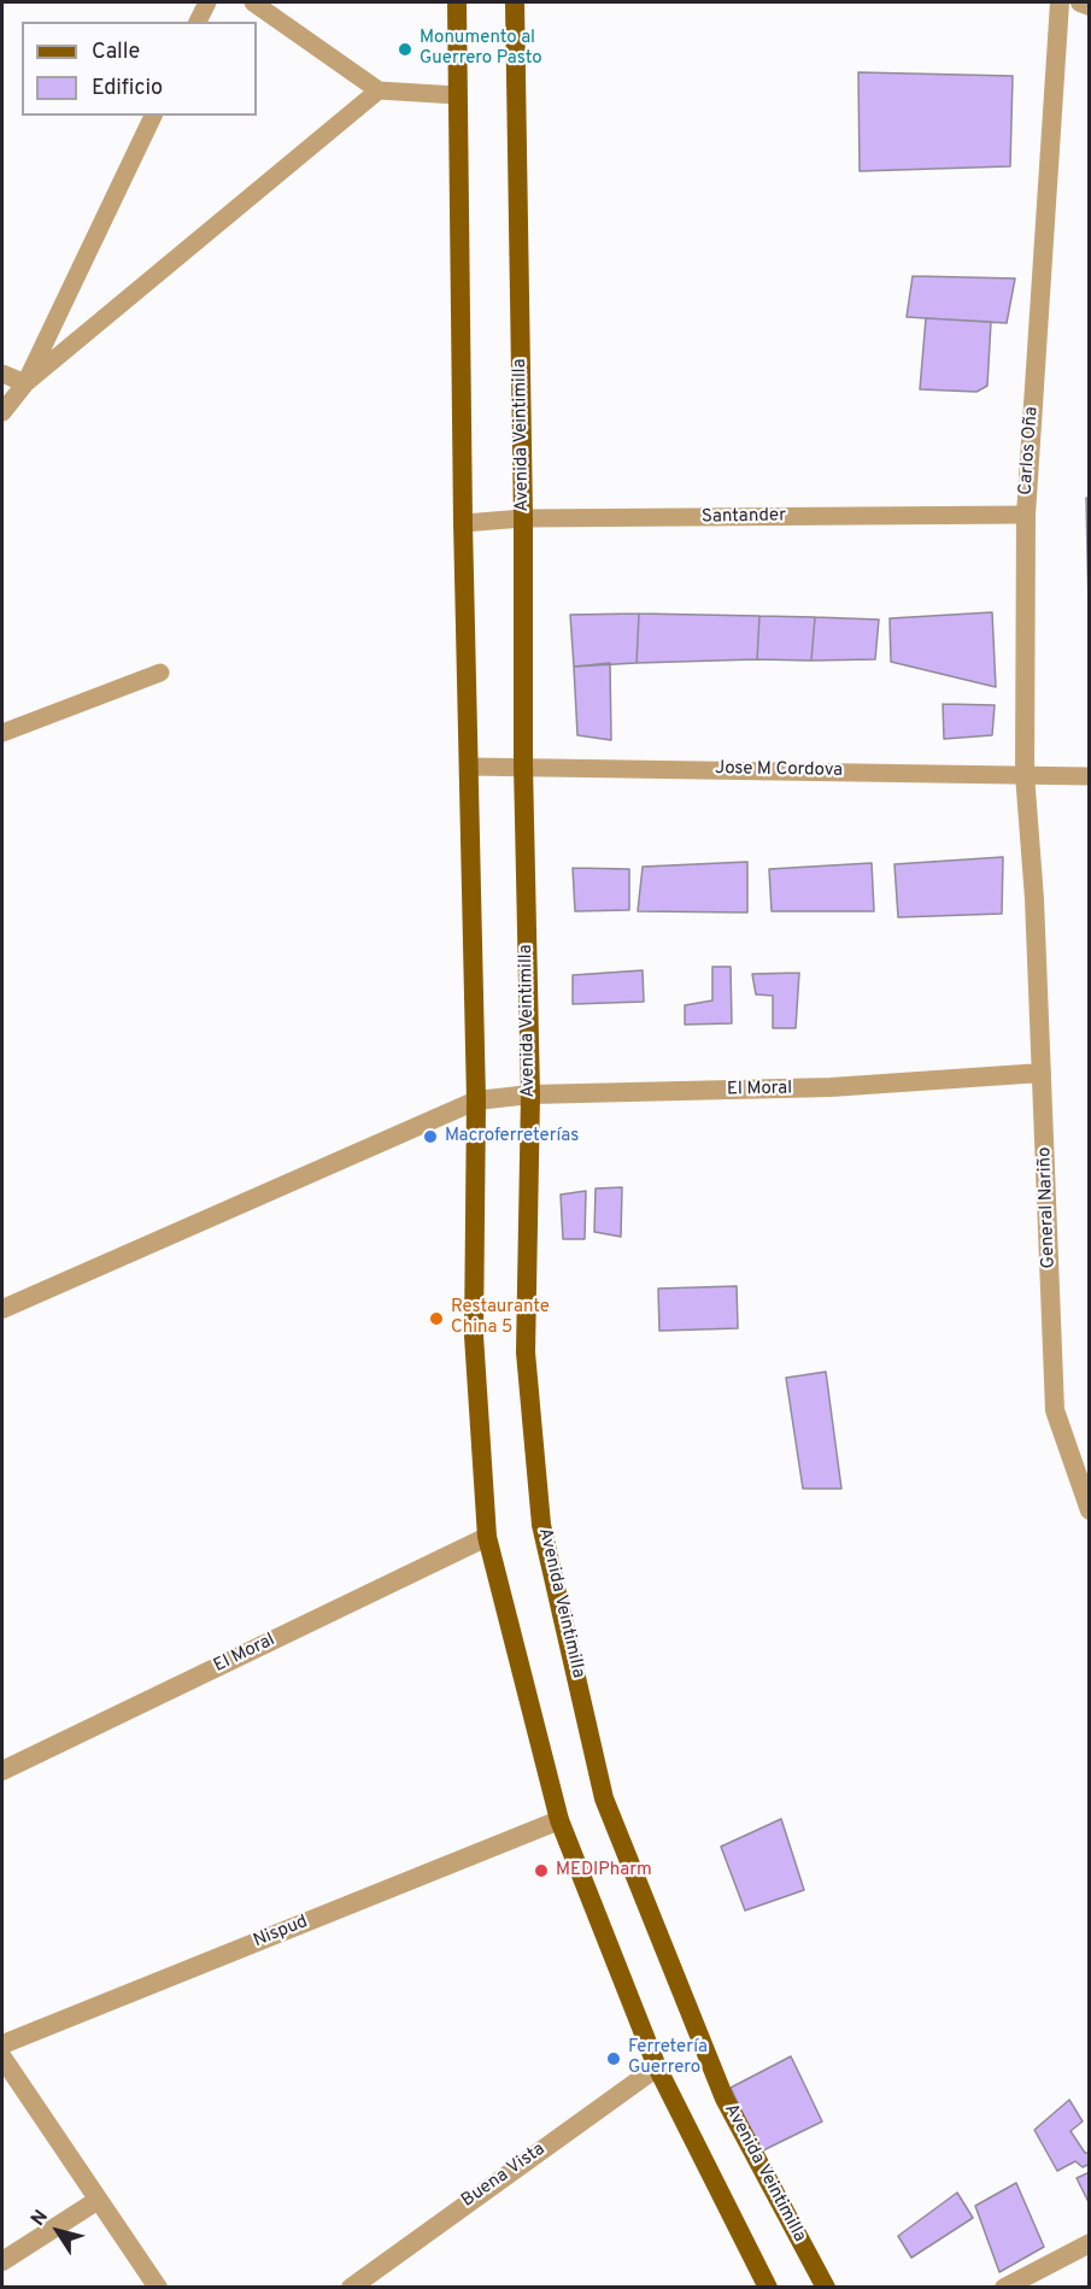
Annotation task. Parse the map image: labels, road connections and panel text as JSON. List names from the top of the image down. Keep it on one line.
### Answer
{"streets":{"main road":["Avenida Veintimilla"],"street":["Carlos Oña","El Moral","General Nariño","Nispud","Buena Vista"],"lane":["Santander","Jose M Cordova"]},"crossings":[["Avenida Veintimilla","Santander"],["Avenida Veintimilla","Jose M Cordova"],["Avenida Veintimilla","El Moral"],["Carlos Oña","Santander"],["Carlos Oña","Jose M Cordova"],["Carlos Oña","General Nariño"],["El Moral","General Nariño"]],"places":["Monumento al Guerrero Pasto","Macroferreterías","Restaurante China 5","MEDIPharm","Ferretería Guerrero"],"legend":["Calle","Edificio"],"north":"top left"}
